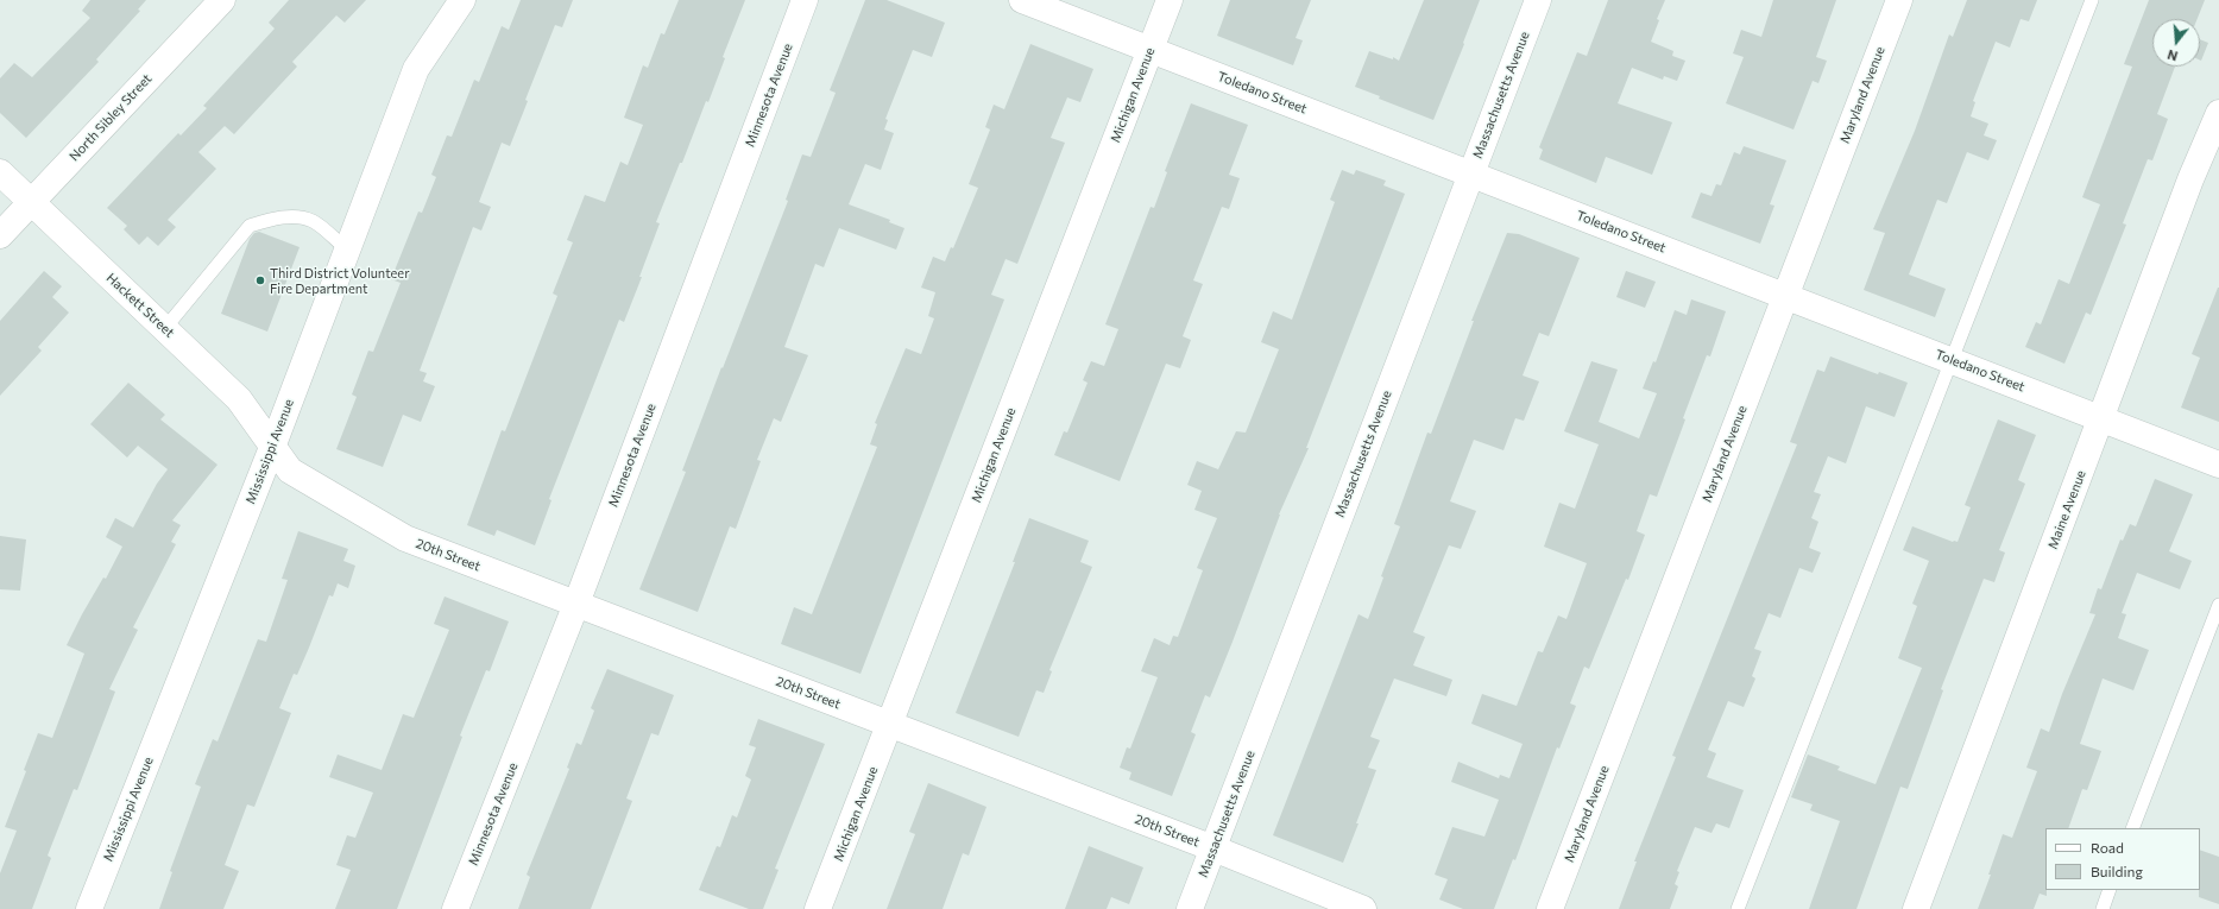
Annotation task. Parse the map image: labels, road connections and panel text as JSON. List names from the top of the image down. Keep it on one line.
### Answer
{"streets":{"street":["Toledano Street","Minnesota Avenue","Michigan Avenue","Massachusetts Avenue","Maryland Avenue","North Sibley Street","Hackett Street","Mississippi Avenue","Maine Avenue","20th Street"]},"crossings":[["Toledano Street","Michigan Avenue"],["Toledano Street","Massachusetts Avenue"],["Toledano Street","Maryland Avenue"],["Toledano Street","Maine Avenue"],["Minnesota Avenue","20th Street"],["Michigan Avenue","20th Street"],["Massachusetts Avenue","20th Street"],["North Sibley Street","Hackett Street"],["Hackett Street","Mississippi Avenue"],["Hackett Street","20th Street"],["Mississippi Avenue","20th Street"]],"places":["Third District Volunteer Fire Department"],"legend":["Road","Building"],"north":"bottom"}
